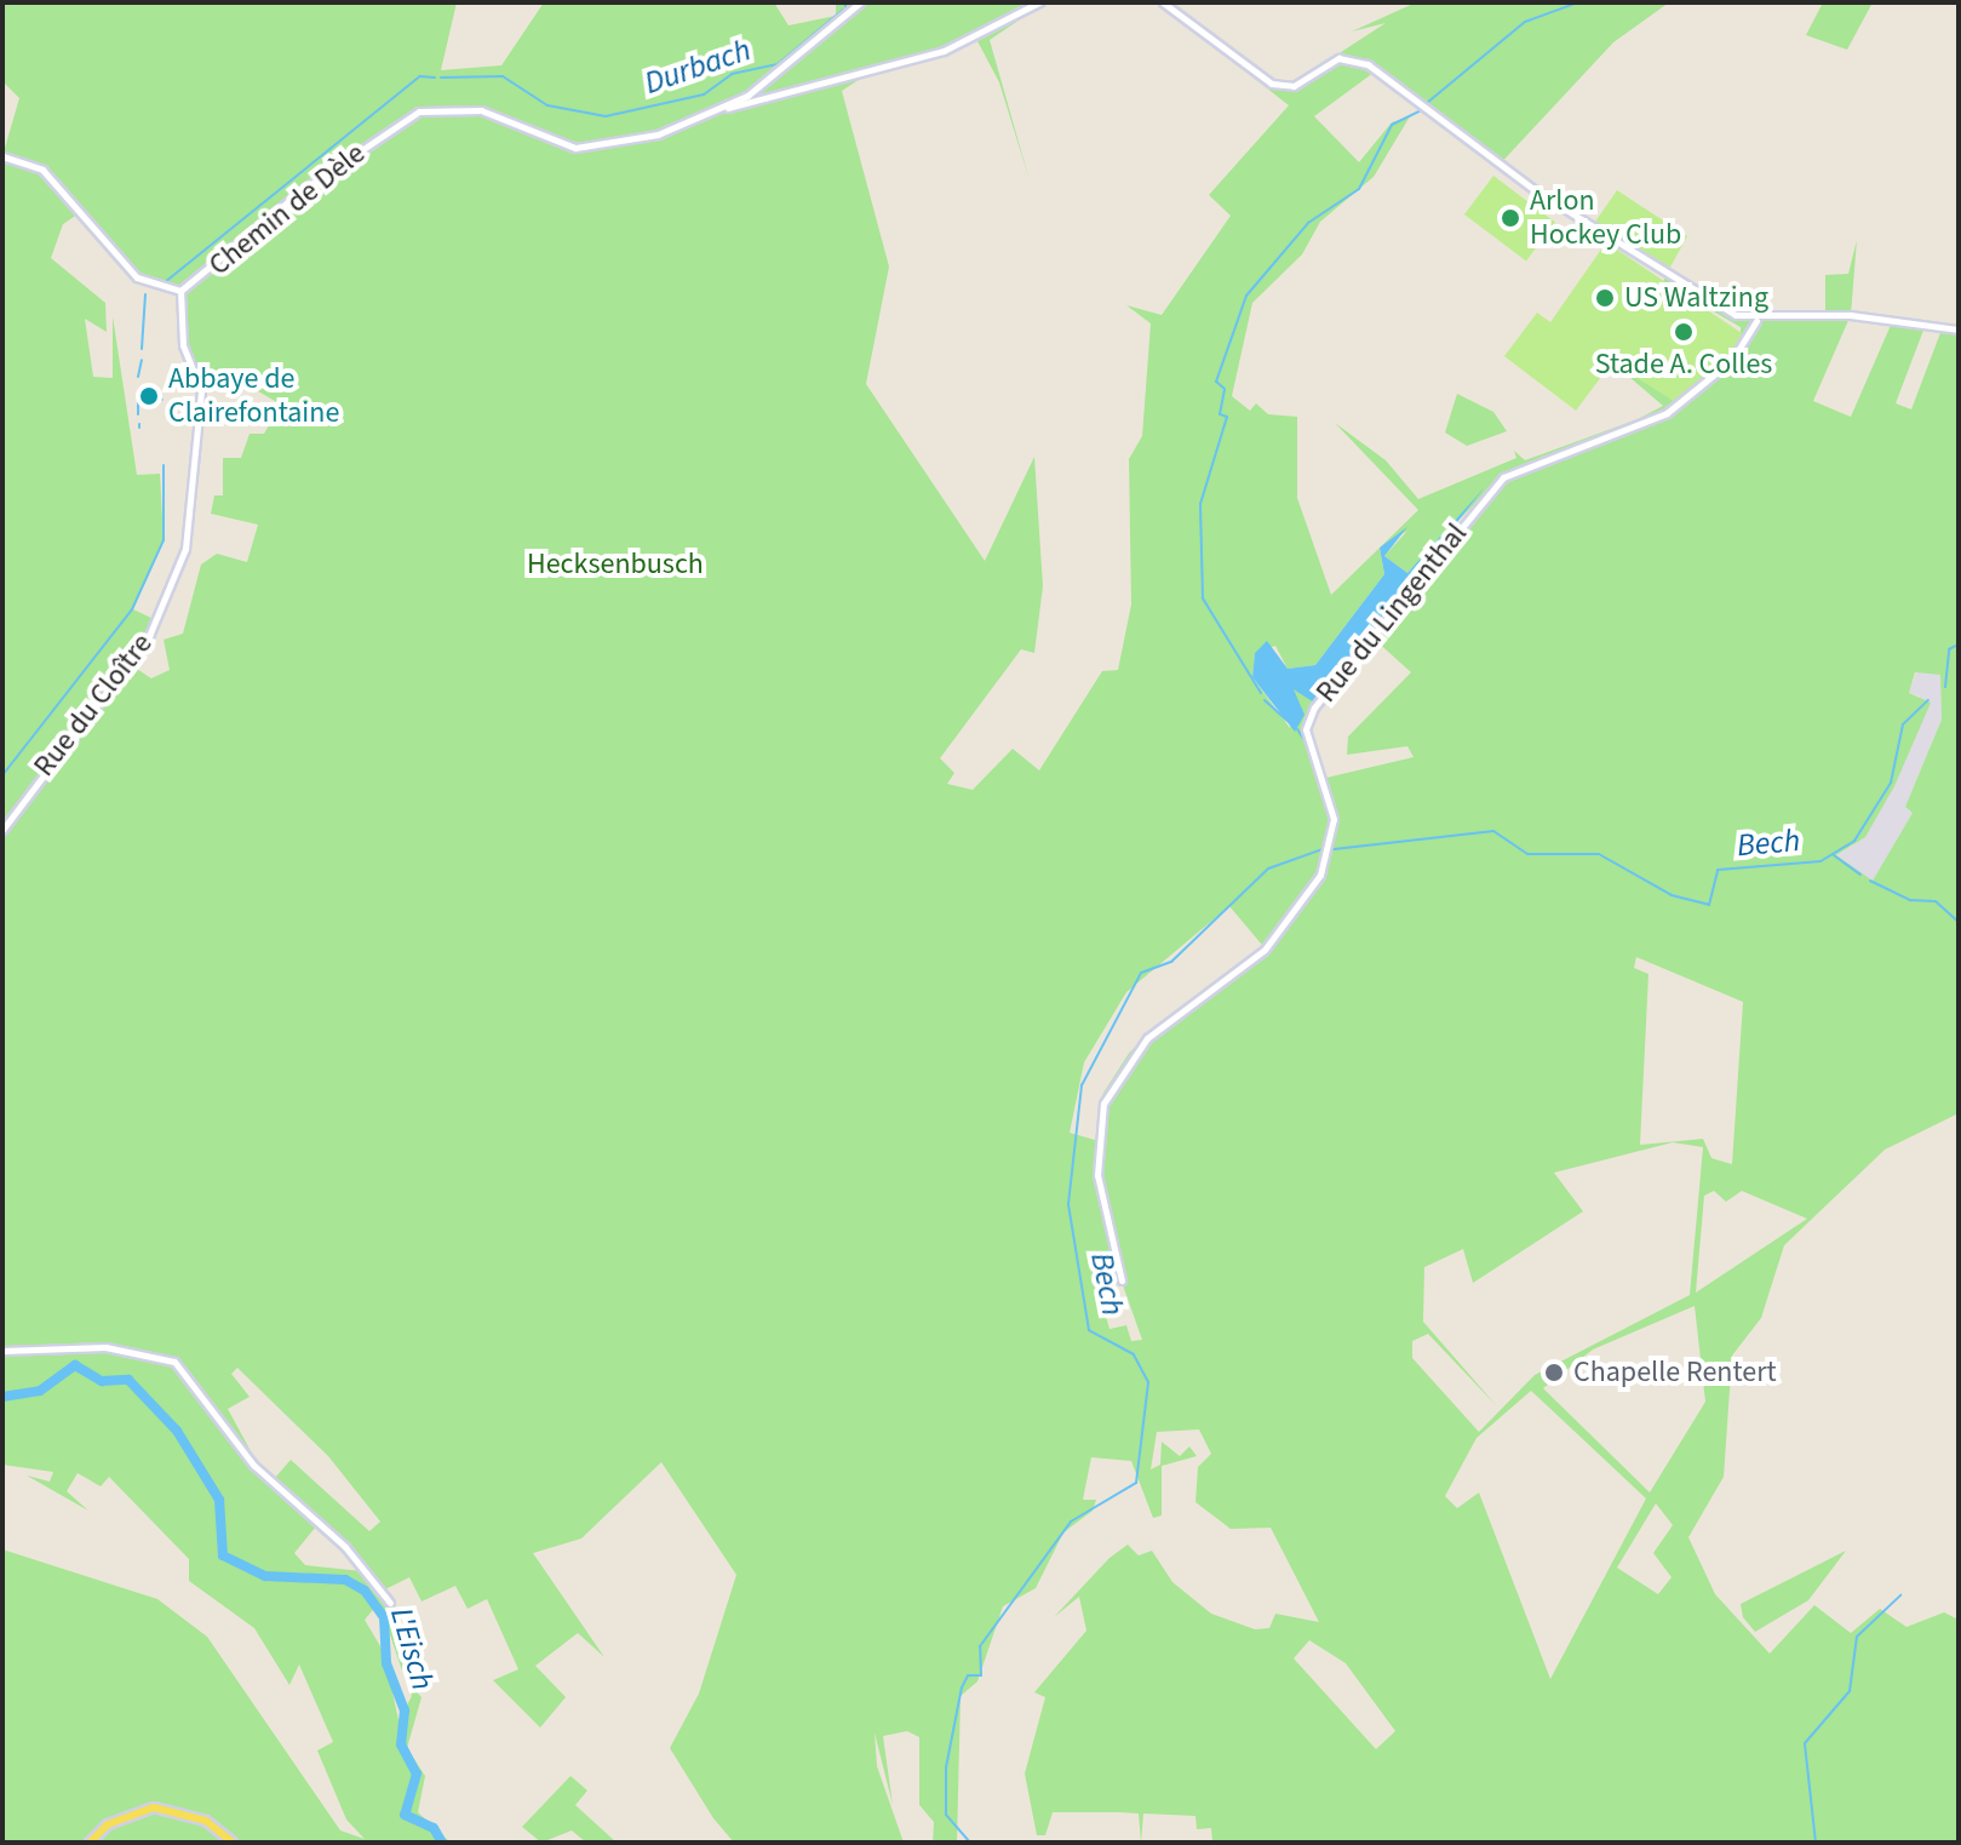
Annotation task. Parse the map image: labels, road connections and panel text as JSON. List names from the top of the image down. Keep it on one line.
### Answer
{"streets":{"street":["Chemin de Dèle","Rue du Lingenthal","Rue du Cloître"]},"crossings":[["Chemin de Dèle","Rue du Cloître"]],"water":["Durbach","Bech","L'Eisch"],"parks":["Hecksenbusch"],"places":["Arlon Hockey Club","US Waltzing","Stade A. Colles","Abbaye de Clairefontaine","Chapelle Rentert"]}
